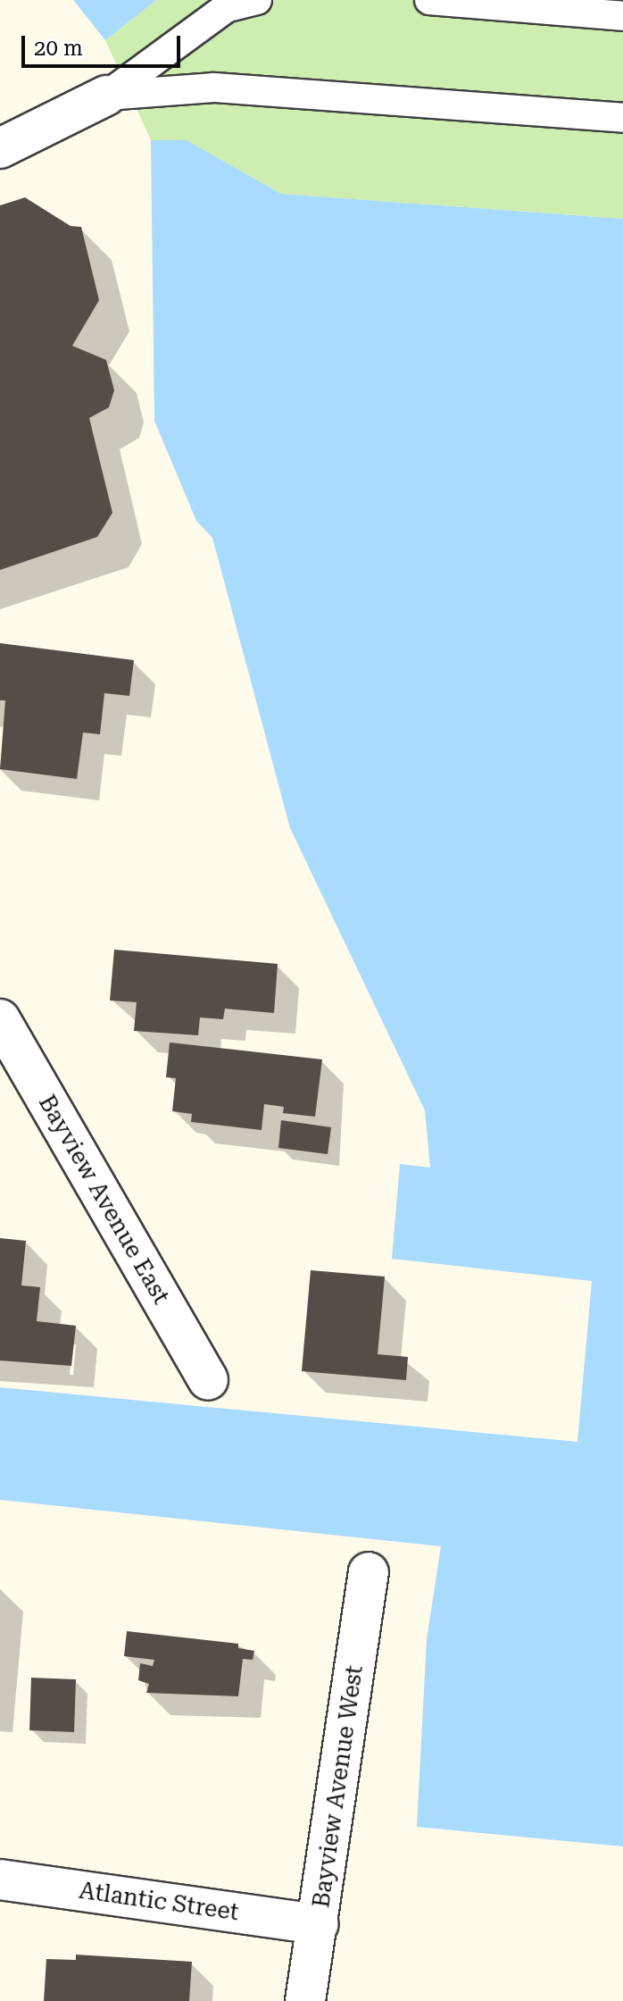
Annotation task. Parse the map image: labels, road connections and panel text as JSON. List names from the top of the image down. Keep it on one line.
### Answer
{"streets":{"street":["Bayview Avenue East","Bayview Avenue West","Atlantic Street"]},"crossings":[["Bayview Avenue West","Atlantic Street"]],"scale_bar":"20 m"}
